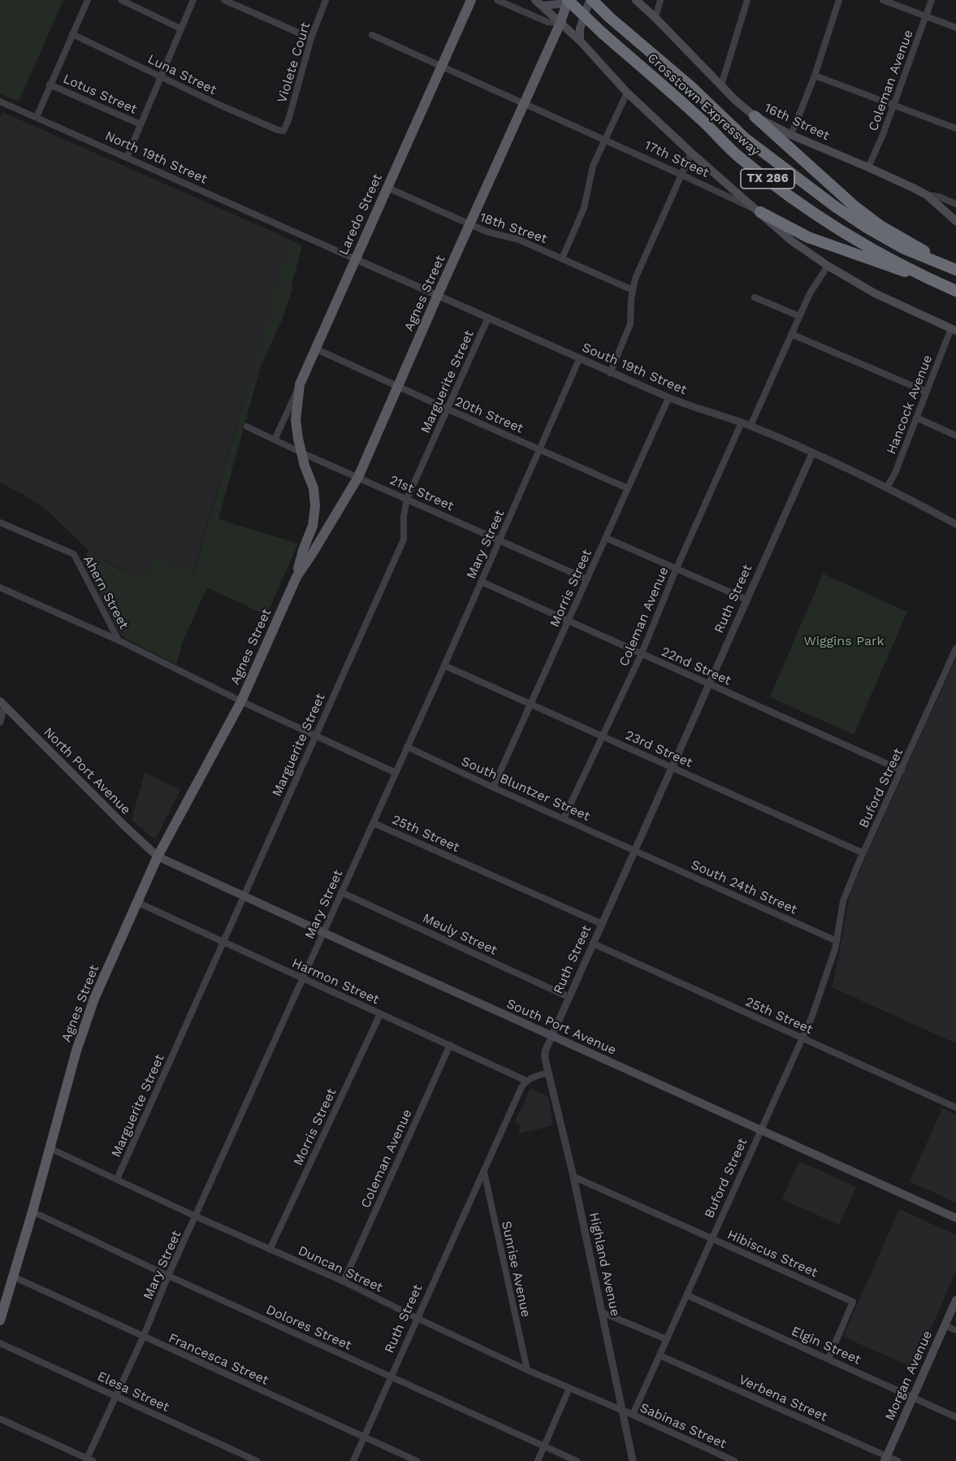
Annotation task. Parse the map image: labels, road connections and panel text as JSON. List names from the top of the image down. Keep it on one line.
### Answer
{"streets":{"highway":["Crosstown Expressway","TX 286"],"main road":["16th Street","17th Street","Laredo Street","Agnes Street","North Port Avenue","South Port Avenue","Morgan Avenue"],"street":["Violete Court","Luna Street","Coleman Avenue","Lotus Street","North 19th Street","18th Street","South 19th Street","Marguerite Street","Hancock Avenue","20th Street","21st Street","Mary Street","Morris Street","Ahern Street","Ruth Street","22nd Street","23rd Street","Buford Street","South Bluntzer Street","25th Street","South 24th Street","Meuly Street","Harmon Street","Hibiscus Street","Highland Avenue","Duncan Street","Sunrise Avenue","Dolores Street","Elgin Street","Francesca Street","Elesa Street","Verbena Street","Sabinas Street"]},"crossings":[["Violete Court","Luna Street"],["Coleman Avenue","16th Street"],["Coleman Avenue","South 19th Street"],["Coleman Avenue","22nd Street"],["Coleman Avenue","23rd Street"],["Coleman Avenue","South Bluntzer Street"],["Coleman Avenue","Harmon Street"],["Coleman Avenue","Duncan Street"],["Crosstown Expressway","Agnes Street"],["North 19th Street","South 19th Street"],["17th Street","Laredo Street"],["17th Street","Agnes Street"],["17th Street","Hancock Avenue"],["Laredo Street","18th Street"],["Laredo Street","South 19th Street"],["Laredo Street","20th Street"],["Laredo Street","21st Street"],["18th Street","Agnes Street"],["Agnes Street","South 19th Street"],["Agnes Street","20th Street"],["Agnes Street","21st Street"],["Agnes Street","North Port Avenue"],["Agnes Street","Harmon Street"],["Agnes Street","South Port Avenue"],["Agnes Street","Duncan Street"],["Agnes Street","Dolores Street"],["Agnes Street","Francesca Street"],["South 19th Street","Marguerite Street"],["South 19th Street","Hancock Avenue"],["South 19th Street","Mary Street"],["South 19th Street","Morris Street"],["South 19th Street","Ruth Street"],["Marguerite Street","20th Street"],["Marguerite Street","21st Street"],["Marguerite Street","Harmon Street"],["Marguerite Street","South Port Avenue"],["Marguerite Street","Duncan Street"],["20th Street","Mary Street"],["20th Street","Morris Street"],["21st Street","Mary Street"],["21st Street","Morris Street"],["Mary Street","22nd Street"],["Mary Street","23rd Street"],["Mary Street","South Bluntzer Street"],["Mary Street","25th Street"],["Mary Street","Meuly Street"],["Mary Street","Harmon Street"],["Mary Street","South Port Avenue"],["Mary Street","Duncan Street"],["Mary Street","Dolores Street"],["Mary Street","Francesca Street"],["Mary Street","Elesa Street"],["Morris Street","22nd Street"],["Morris Street","23rd Street"],["Morris Street","South Bluntzer Street"],["Morris Street","Harmon Street"],["Morris Street","Duncan Street"],["Ruth Street","22nd Street"],["Ruth Street","23rd Street"],["Ruth Street","South Bluntzer Street"],["Ruth Street","25th Street"],["Ruth Street","South 24th Street"],["Ruth Street","Meuly Street"],["Ruth Street","Harmon Street"],["Ruth Street","South Port Avenue"],["Ruth Street","Highland Avenue"],["Ruth Street","Duncan Street"],["Ruth Street","Sunrise Avenue"],["Ruth Street","Dolores Street"],["Ruth Street","Francesca Street"],["22nd Street","Buford Street"],["23rd Street","Buford Street"],["North Port Avenue","South Port Avenue"],["Buford Street","25th Street"],["Buford Street","South 24th Street"],["Buford Street","South Port Avenue"],["Buford Street","Hibiscus Street"],["Buford Street","Elgin Street"],["Buford Street","Verbena Street"],["Buford Street","Sabinas Street"],["South Bluntzer Street","South 24th Street"],["Hibiscus Street","Highland Avenue"],["Hibiscus Street","Elgin Street"],["Highland Avenue","Duncan Street"],["Highland Avenue","Sabinas Street"],["Duncan Street","Sunrise Avenue"],["Duncan Street","Sabinas Street"],["Elgin Street","Morgan Avenue"],["Morgan Avenue","Verbena Street"]],"parks":["Wiggins Park"]}
